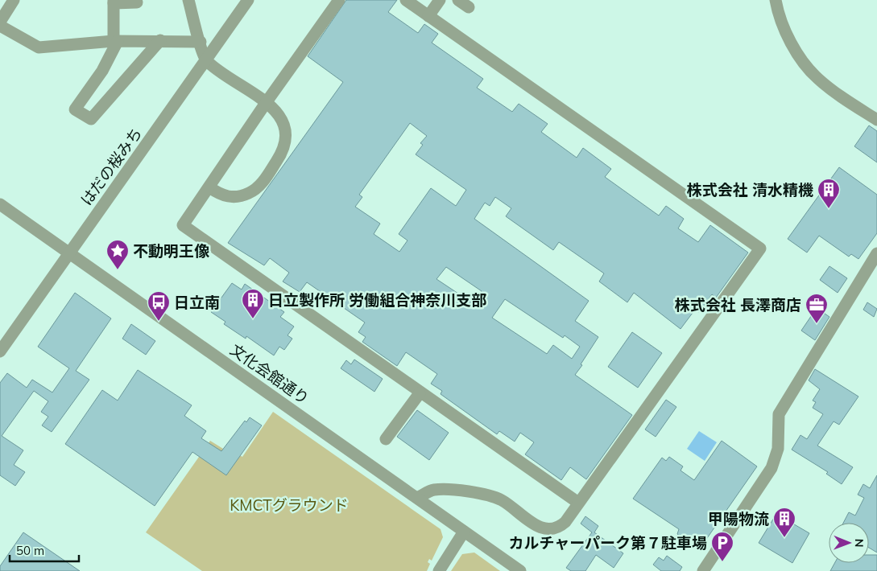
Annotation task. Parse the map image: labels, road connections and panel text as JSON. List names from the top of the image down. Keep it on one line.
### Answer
{"streets":{"street":["はだの桜みち","文化会館通り"]},"crossings":[["はだの桜みち","文化会館通り"]],"parks":["KMCTグラウンド"],"places":{"building":["株式会社 清水精機","日立製作所 労働組合神奈川支部","甲陽物流"],"place":["不動明王像"],"bus stop":["日立南"],"office":["株式会社 長澤商店"],"parking":["カルチャーパーク第７駐車場"]},"scale_bar":"50 m","north":"right"}
